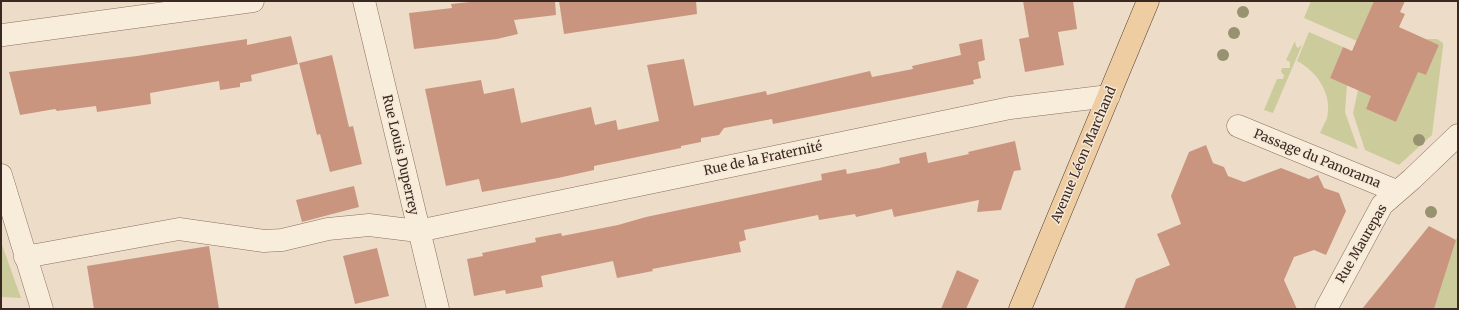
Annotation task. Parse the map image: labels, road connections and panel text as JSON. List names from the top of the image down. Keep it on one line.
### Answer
{"streets":{"main road":["Avenue Léon Marchand"],"street":["Rue Louis Duperrey","Rue de la Fraternité","Passage du Panorama","Rue Maurepas"]},"crossings":[["Rue Louis Duperrey","Rue de la Fraternité"],["Avenue Léon Marchand","Rue de la Fraternité"],["Passage du Panorama","Rue Maurepas"]]}
